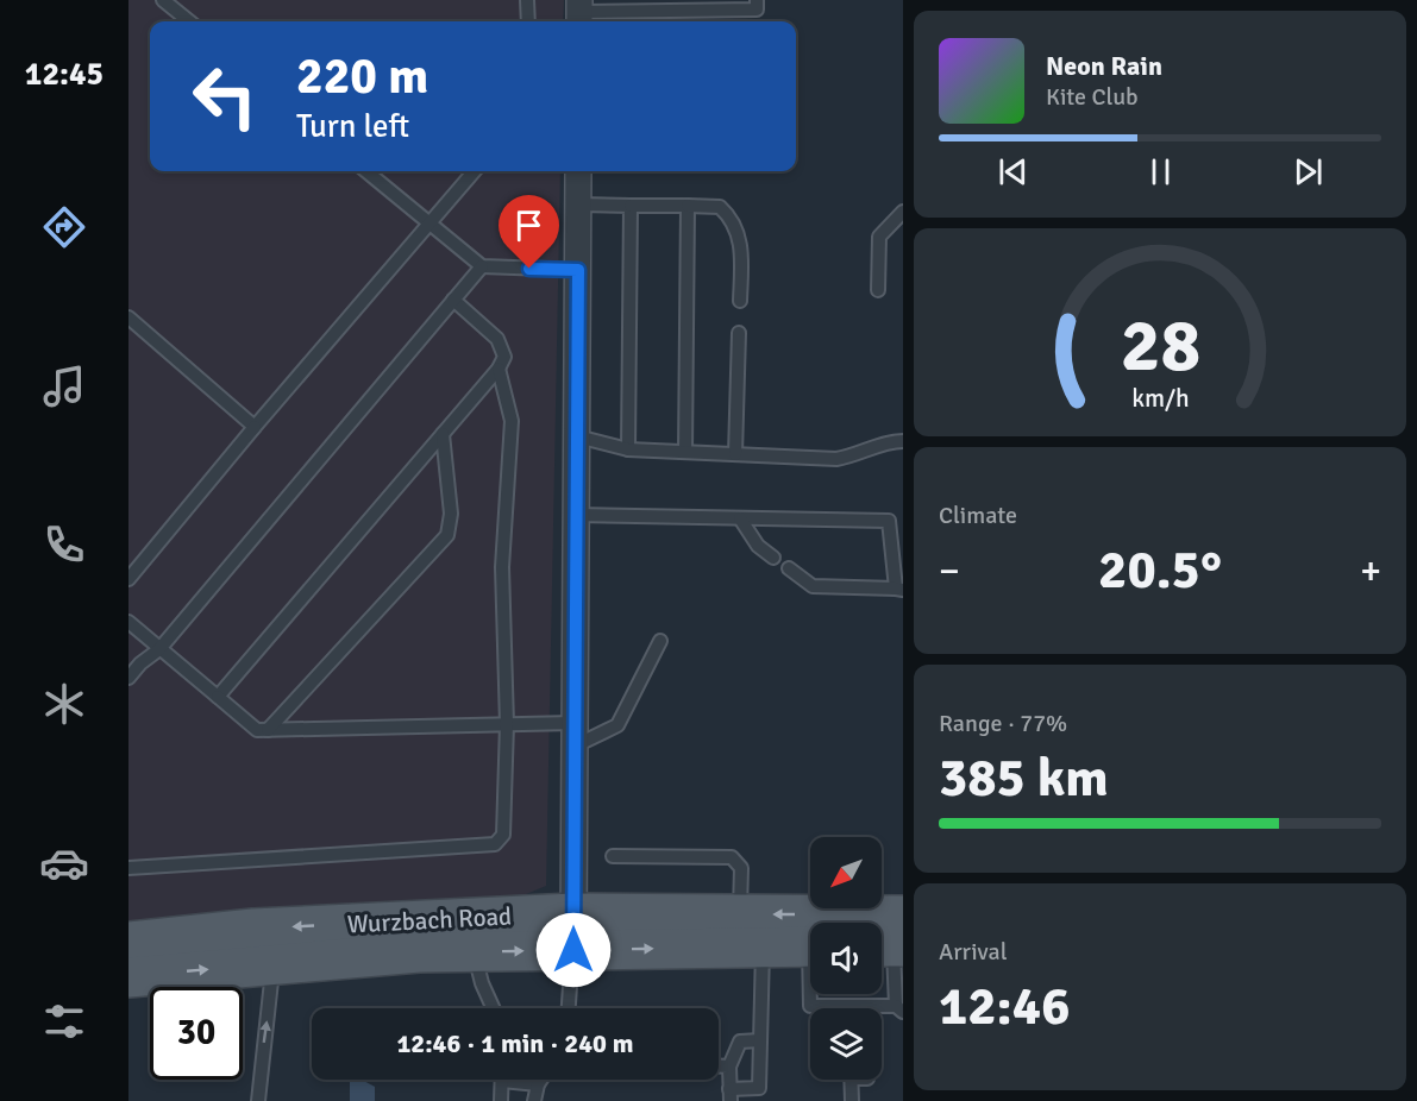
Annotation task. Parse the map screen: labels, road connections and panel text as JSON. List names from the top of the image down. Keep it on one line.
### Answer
{"streets":{"main road":["Wurzbach Road"]},"north":"bottom left","page":{"tabs":"12:45","turn":["220 m","Turn left"],"song":["Neon Rain","Kite Club"],"tile":["Climate",["Range · 77%","385 km"],["Arrival","12:46"]],"heat":["−","20.5°","+"],"limit":"30","trip":"12:46 · 1 min · 240 m","gauge":["28","km/h"]}}
